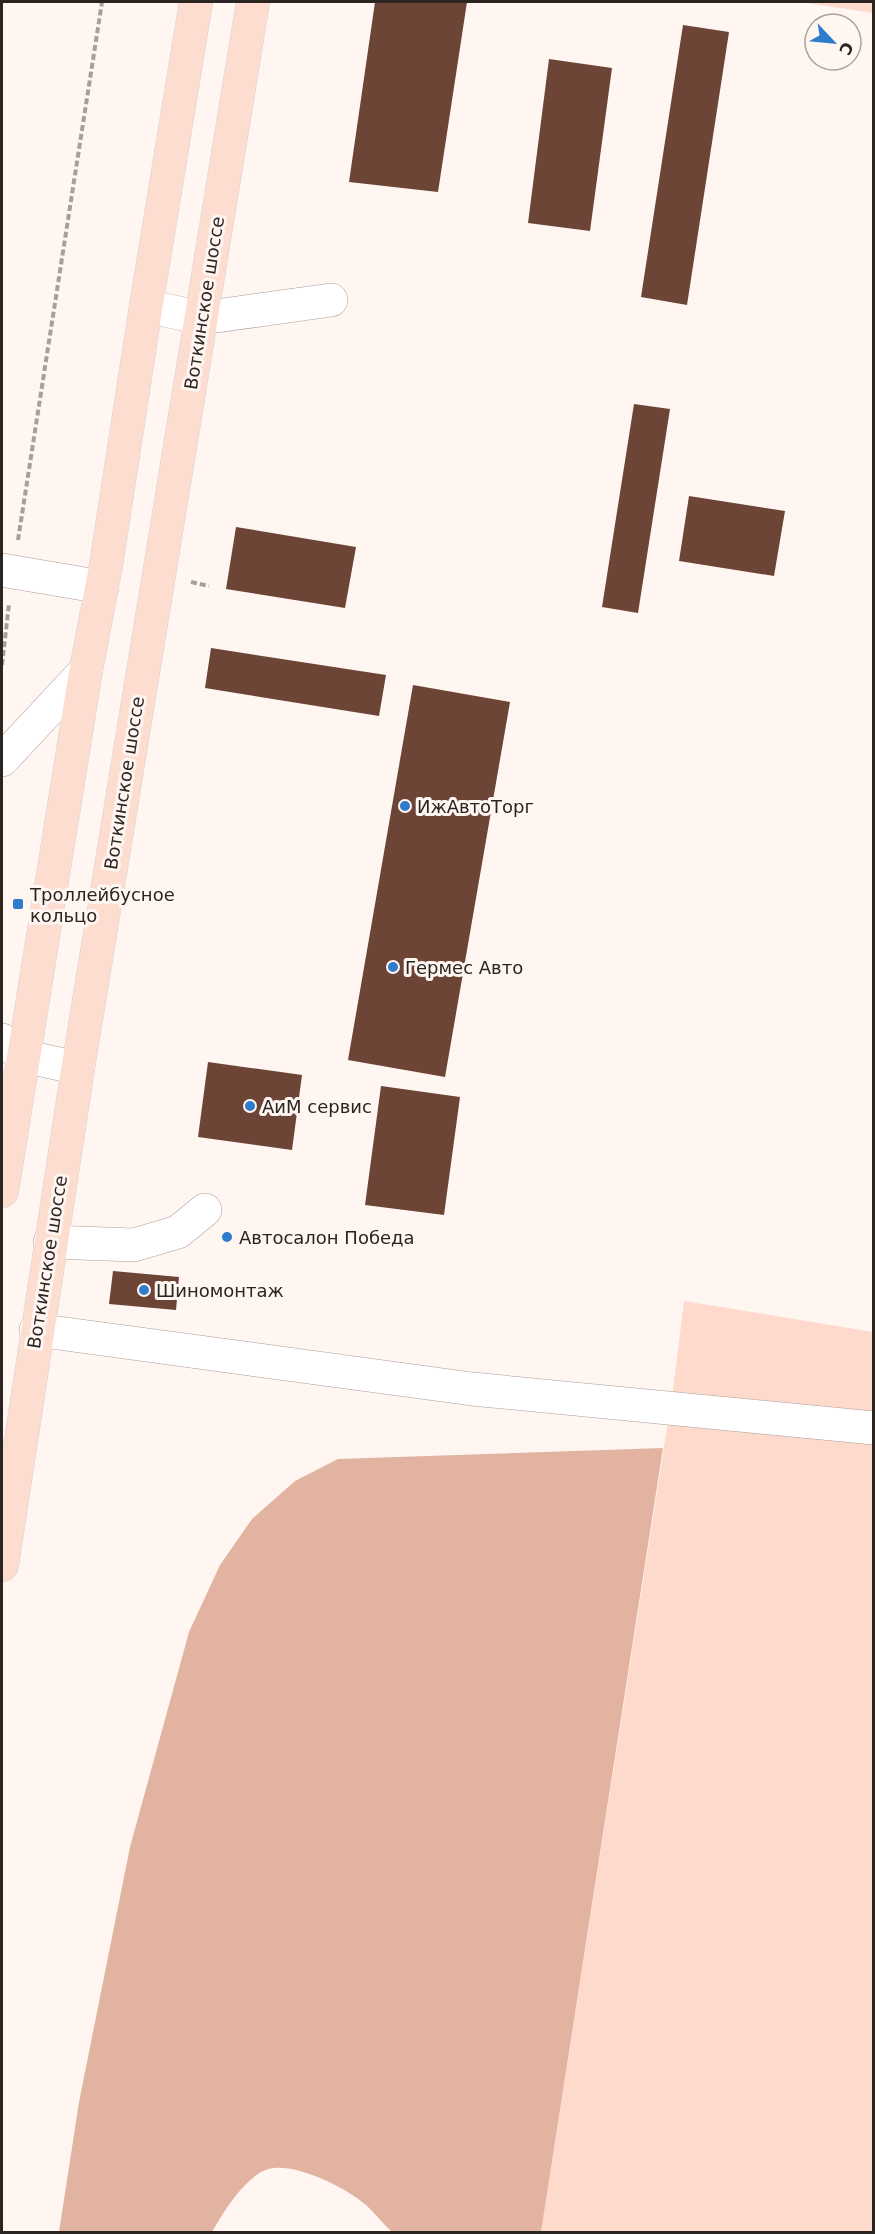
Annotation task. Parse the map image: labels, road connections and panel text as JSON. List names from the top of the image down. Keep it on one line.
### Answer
{"streets":{"main road":["Воткинское шоссе"]},"places":{"other":["ИжАвтоТорг","Гермес Авто","АиМ сервис","Автосалон Победа","Шиномонтаж"],"transit":["Троллейбусное кольцо"]},"north":"bottom right"}
